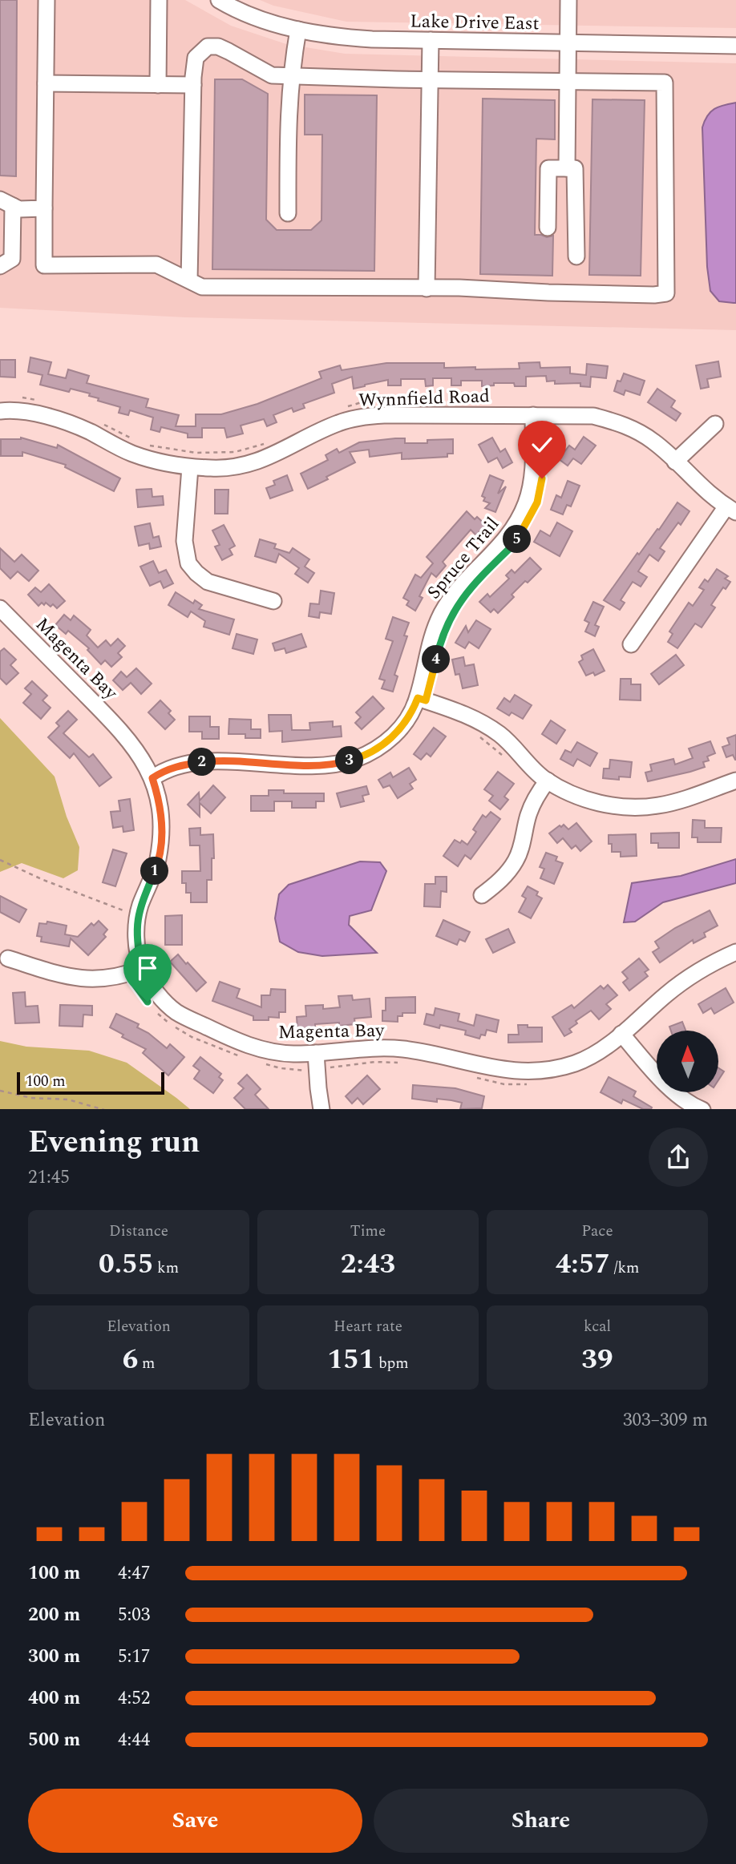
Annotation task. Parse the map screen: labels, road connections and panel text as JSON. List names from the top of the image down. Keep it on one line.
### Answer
{"streets":{"street":["Lake Drive East","Wynnfield Road","Spruce Trail","Magenta Bay"]},"crossings":[["Wynnfield Road","Spruce Trail"],["Spruce Trail","Magenta Bay"]],"scale_bar":"100 m","north":"top","page":{"pins":["5","4","3","2","1"],"scale":"100 m","heading":["Evening run","21:45"],"stats":[["Distance","0.55 km"],["Time","2:43"],["Pace","4:57 /km"],["Elevation","6 m"],["Heart rate","151 bpm"],["kcal","39"]],"chart":["Elevation","303–309 m"],"list":[{"name":"100 m","note":"4:47"},{"name":"200 m","note":"5:03"},{"name":"300 m","note":"5:17"},{"name":"400 m","note":"4:52"},{"name":"500 m","note":"4:44"}],"buttons":["Save","Share"]}}
